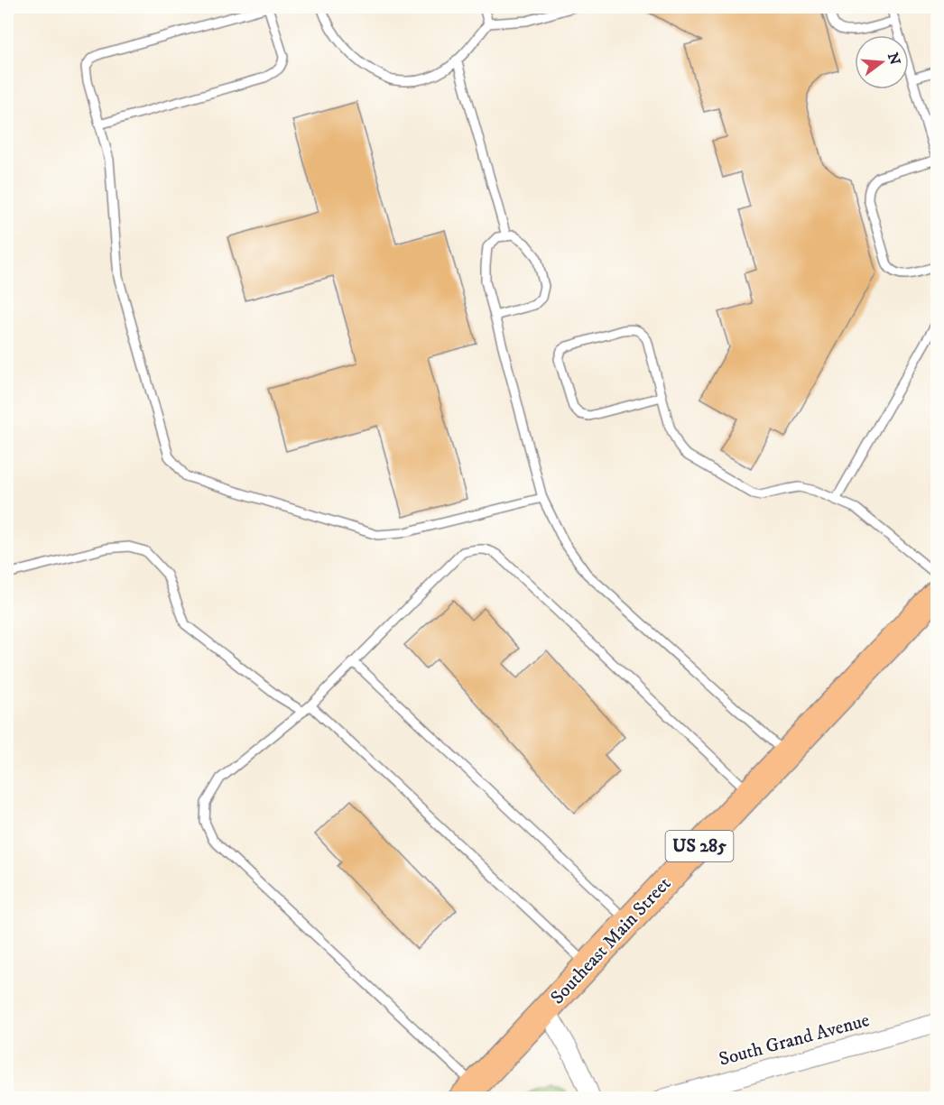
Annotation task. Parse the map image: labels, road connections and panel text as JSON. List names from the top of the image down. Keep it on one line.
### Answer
{"streets":{"main road":["US 285","Southeast Main Street"],"street":["South Grand Avenue"]},"north":"right"}
